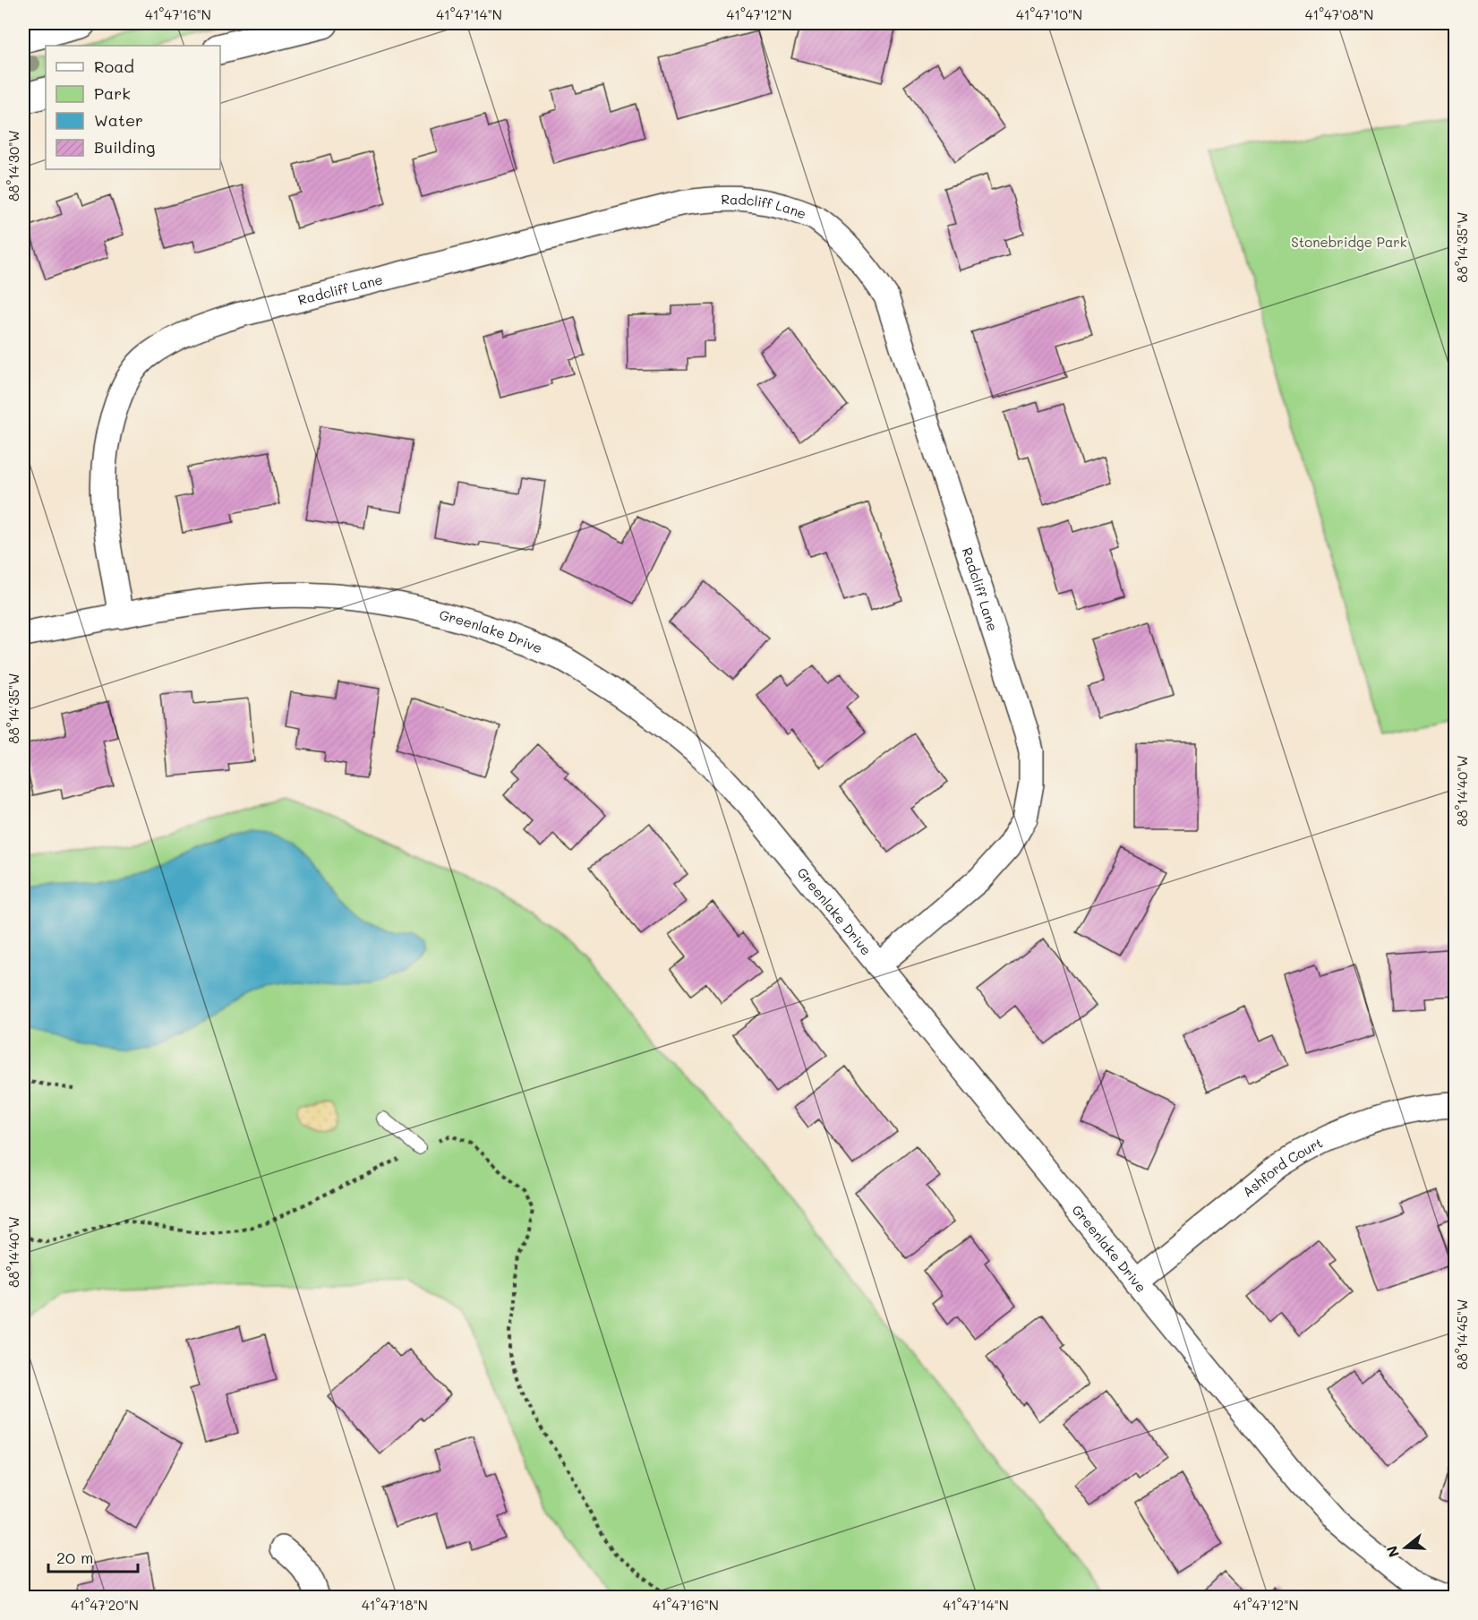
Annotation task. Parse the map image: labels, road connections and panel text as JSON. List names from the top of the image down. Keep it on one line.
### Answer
{"streets":{"street":["Radcliff Lane","Greenlake Drive","Ashford Court"]},"crossings":[["Radcliff Lane","Greenlake Drive"],["Greenlake Drive","Ashford Court"]],"parks":["Stonebridge Park"],"legend":["Road","Park","Water","Building"],"scale_bar":"20 m","north":"left","coordinates":["41°47'16\"N","41°47'14\"N","41°47'12\"N","41°47'10\"N","41°47'08\"N","88°14'30\"W","88°14'35\"W","88°14'40\"W","88°14'45\"W","41°47'20\"N","41°47'18\"N"]}
